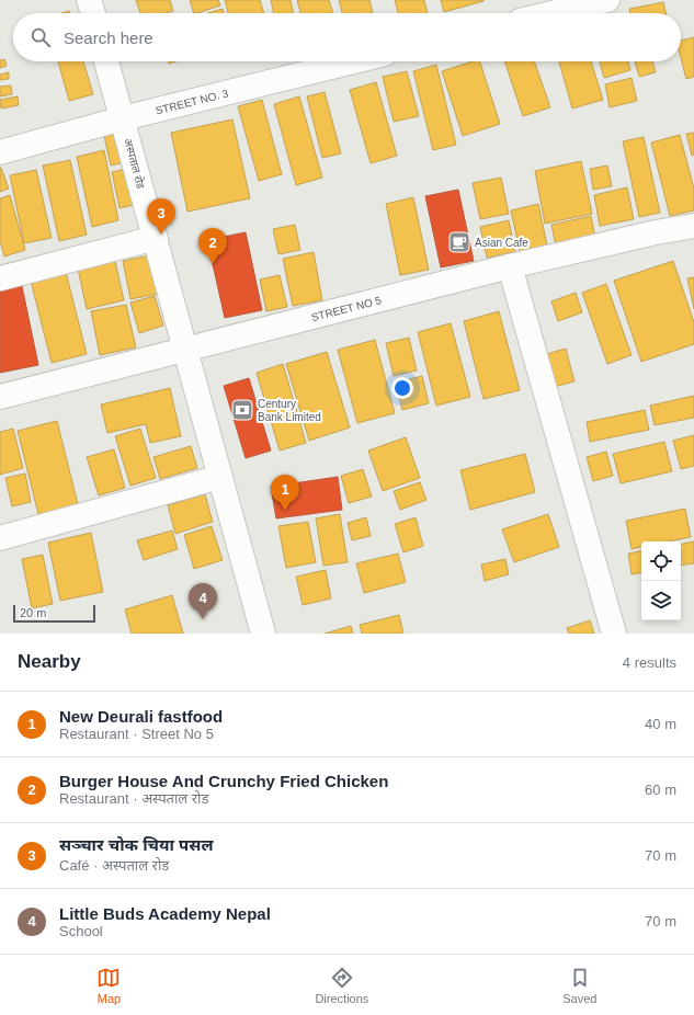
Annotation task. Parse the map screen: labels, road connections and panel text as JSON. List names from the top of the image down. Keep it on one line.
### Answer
{"streets":{"street":["STREET NO. 3","अस्पताल रोड","STREET NO 5"]},"crossings":[["STREET NO. 3","अस्पताल रोड"],["अस्पताल रोड","STREET NO 5"]],"places":{"cafe":["Asian Cafe"],"bank":["Century Bank Limited"]},"scale_bar":"20 m","page":{"search":"Search here","pins":["3","2","1","4"],"scale":"20 m","heading":["Nearby","4 results"],"list":[{"mark":"1","name":"New Deurali fastfood","note":"Restaurant · Street No 5","value":"40 m"},{"mark":"2","name":"Burger House And Crunchy Fried Chicken","note":"Restaurant · अस्पताल रोड","value":"60 m"},{"mark":"3","name":"सञ्चार चोक चिया पसल","note":"Café · अस्पताल रोड","value":"70 m"},{"mark":"4","name":"Little Buds Academy Nepal","note":"School","value":"70 m"}],"nav":["Map","Directions","Saved"]}}
